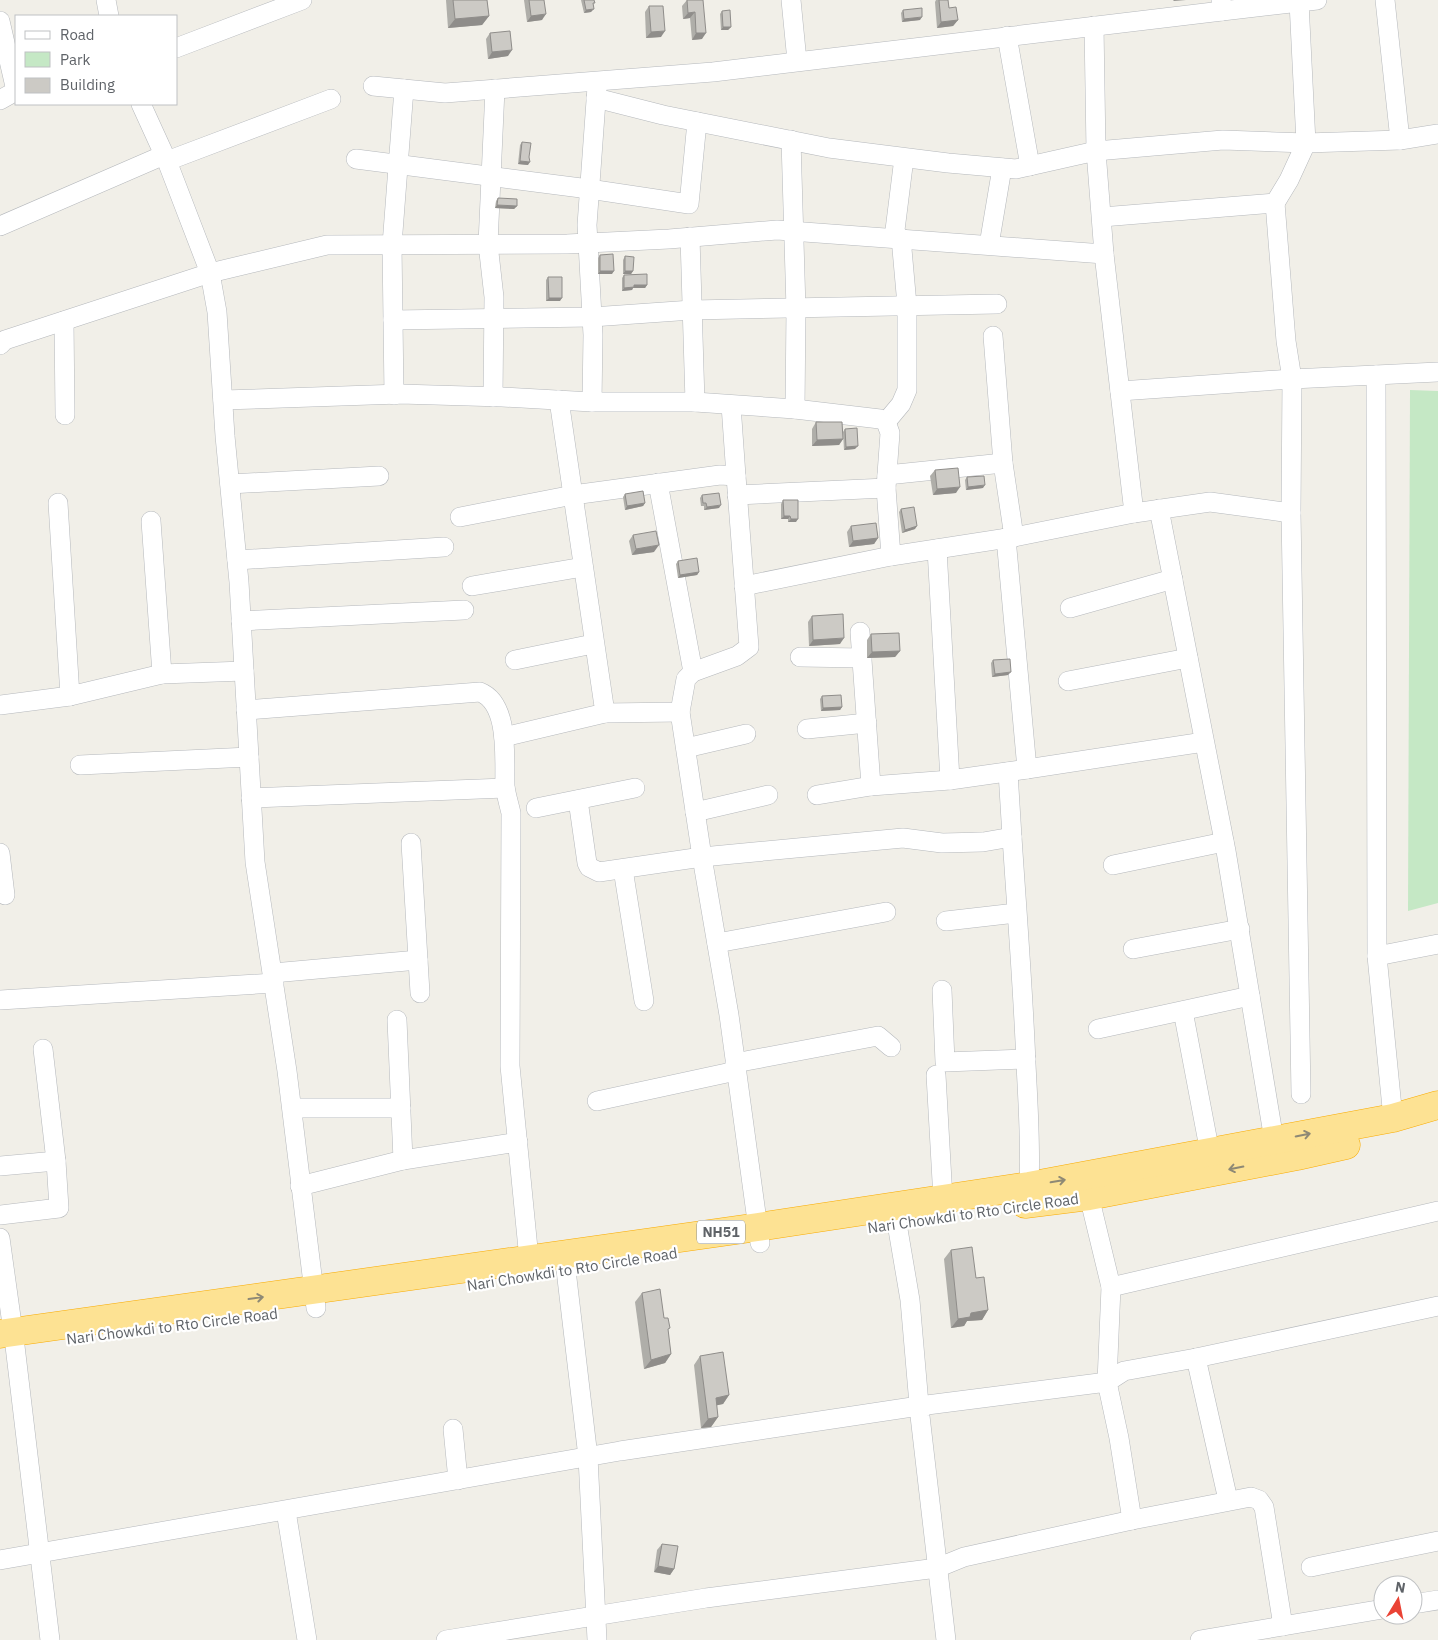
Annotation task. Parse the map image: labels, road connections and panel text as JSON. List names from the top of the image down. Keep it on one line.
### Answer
{"streets":{"highway":["Nari Chowkdi to Rto Circle Road","NH51"]},"crossings":[["Nari Chowkdi to Rto Circle Road","NH51"]],"legend":["Road","Park","Building"],"north":"top"}
